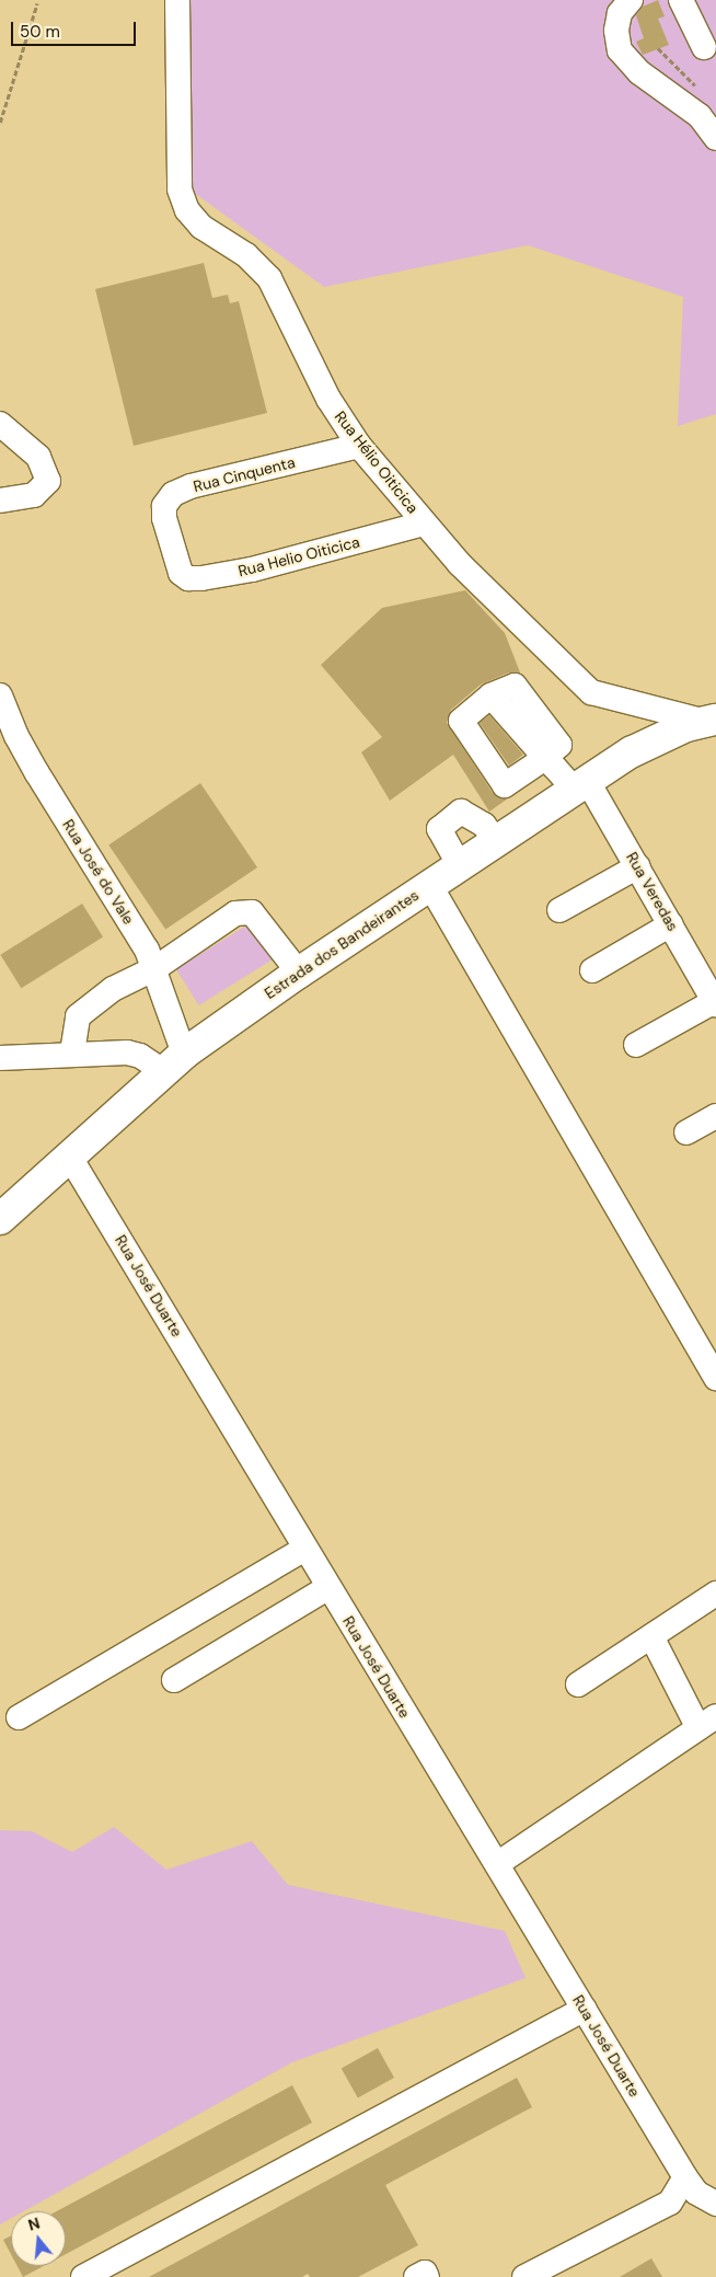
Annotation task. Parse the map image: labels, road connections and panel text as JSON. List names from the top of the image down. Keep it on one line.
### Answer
{"streets":{"main road":["Estrada dos Bandeirantes"],"street":["Rua Hélio Oiticica","Rua Cinquenta","Rua Helio Oiticica","Rua José do Vale","Rua Veredas","Rua José Duarte"]},"crossings":[["Rua Hélio Oiticica","Rua Cinquenta"],["Rua Hélio Oiticica","Rua Helio Oiticica"],["Rua Hélio Oiticica","Estrada dos Bandeirantes"],["Rua Cinquenta","Rua Helio Oiticica"],["Rua José do Vale","Estrada dos Bandeirantes"],["Rua Veredas","Estrada dos Bandeirantes"],["Estrada dos Bandeirantes","Rua José Duarte"]],"scale_bar":"50 m","north":"top"}
